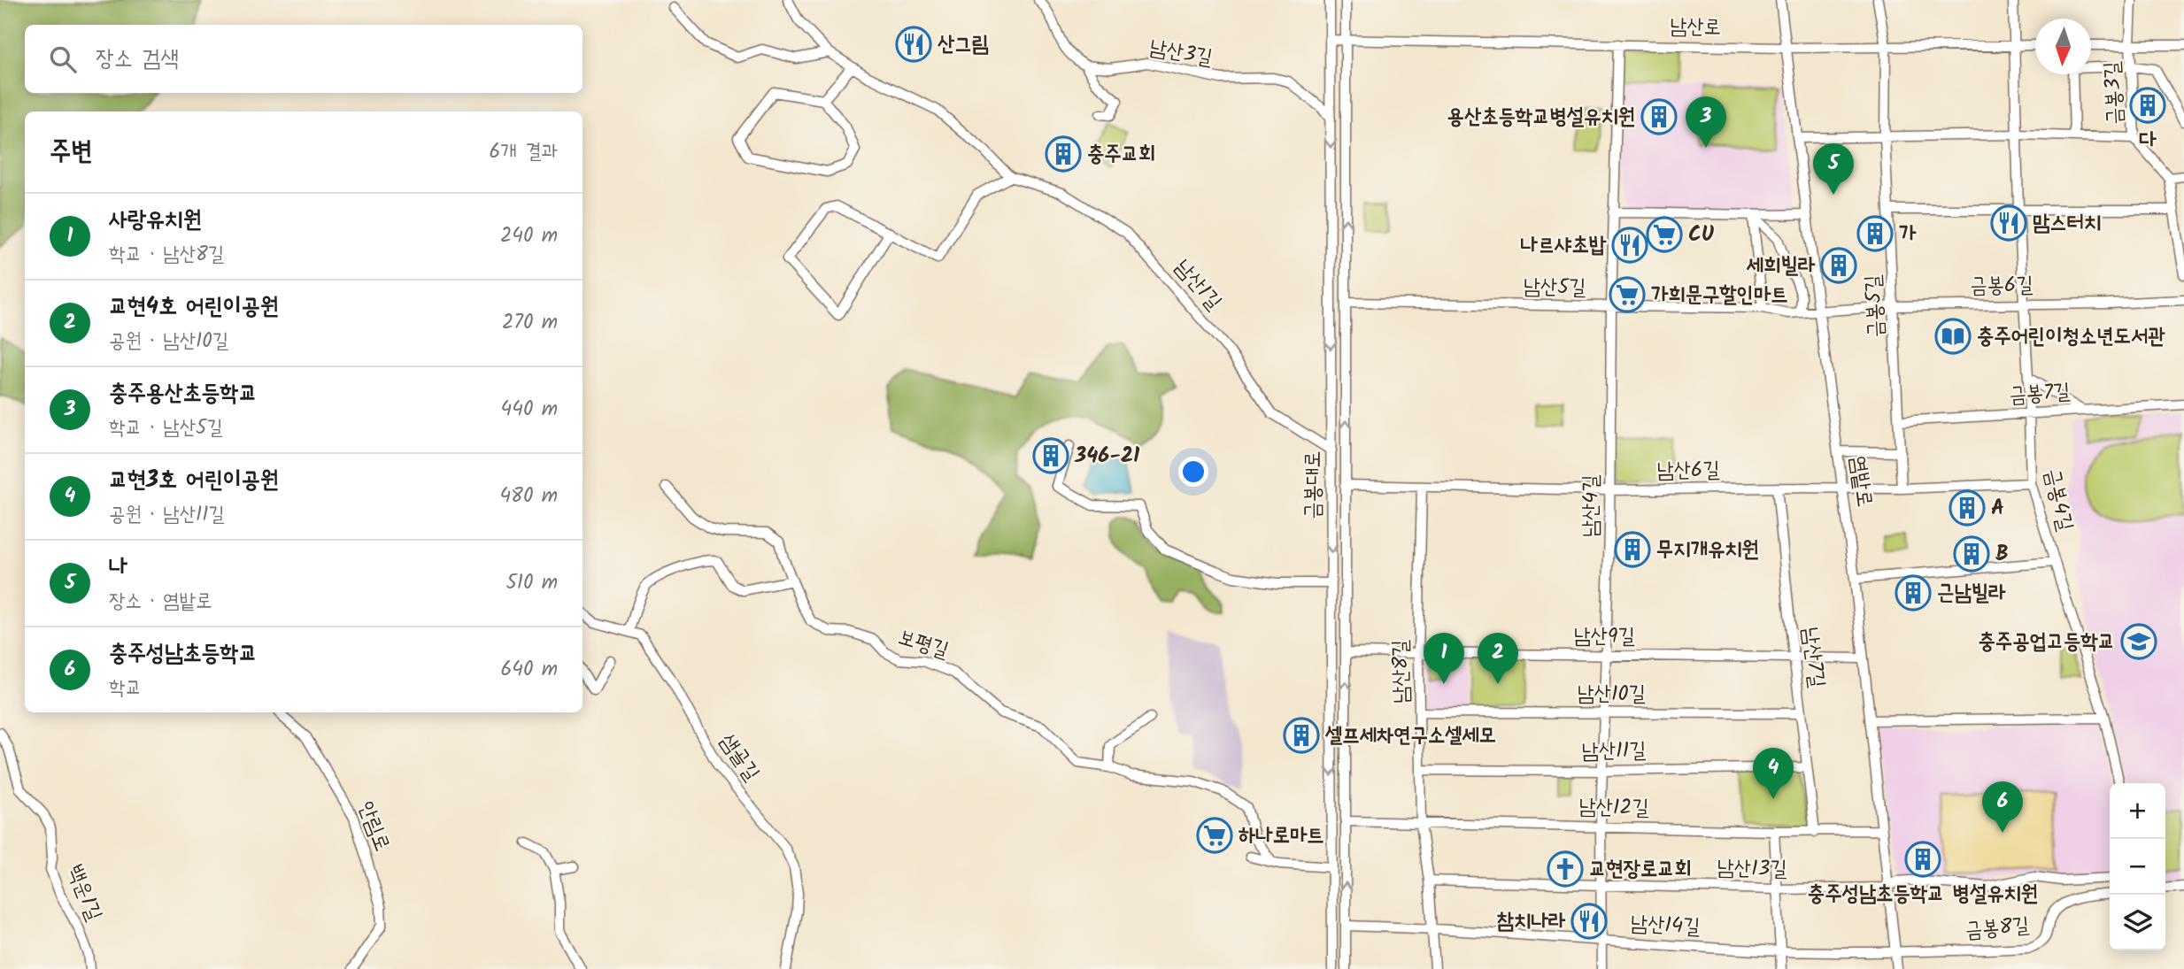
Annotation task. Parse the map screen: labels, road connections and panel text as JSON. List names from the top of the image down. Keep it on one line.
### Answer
{"streets":{"street":["남산로","남산3길","금봉3길","남산1길","금봉6길","남산5길","금봉5길","금봉7길","남산6길","염밭로","금봉대로","금봉4길","남산4길","남산9길","보평길","남산7길","남산8길","남산10길","남산11길","샘골길","남산12길","안림로","남산13길","백운1길","남산14길","금봉8길"]},"crossings":[["남산로","금봉5길"],["남산로","염밭로"],["남산로","금봉대로"],["남산로","금봉4길"],["남산로","남산4길"],["남산3길","금봉대로"],["남산1길","금봉대로"],["금봉6길","남산5길"],["금봉6길","금봉5길"],["금봉6길","염밭로"],["금봉6길","금봉4길"],["남산5길","염밭로"],["남산5길","금봉대로"],["남산5길","남산4길"],["금봉5길","금봉7길"],["금봉5길","남산6길"],["금봉7길","금봉4길"],["남산6길","염밭로"],["남산6길","금봉대로"],["남산6길","금봉4길"],["남산6길","남산4길"],["남산6길","남산7길"],["남산6길","남산8길"],["염밭로","남산9길"],["염밭로","남산12길"],["염밭로","남산13길"],["염밭로","남산14길"],["염밭로","금봉8길"],["금봉대로","남산9길"],["금봉대로","남산12길"],["금봉대로","남산14길"],["남산4길","남산9길"],["남산4길","남산10길"],["남산4길","남산11길"],["남산4길","남산12길"],["남산4길","남산13길"],["남산4길","남산14길"],["남산9길","남산7길"],["남산9길","남산8길"],["남산7길","남산10길"],["남산7길","남산11길"],["남산7길","남산12길"],["남산8길","남산10길"],["남산8길","남산11길"],["남산8길","남산12길"],["남산8길","남산13길"],["남산8길","남산14길"],["남산14길","금봉8길"]],"places":{"restaurant":["산그림","맘스터치","나르샤초밥","참치나라"],"building":["다","용산초등학교병설유치원","충주교회","가","세희빌라","346-21","A","무지개유치원","B","근남빌라","셀프세차연구소셀세모","충주성남초등학교 병설유치원"],"supermarket":["CU","가희문구할인마트","하나로마트"],"library":["충주어린이청소년도서관"],"school or university":["충주공업고등학교"],"church":["교현장로교회"]},"north":"bottom","page":{"search":"장소 검색","pins":["3","5","1","2","4","6"],"heading":["주변","6개 결과"],"list":[{"mark":"1","name":"사랑유치원","note":"학교 · 남산8길","value":"240 m"},{"mark":"2","name":"교현4호 어린이공원","note":"공원 · 남산10길","value":"270 m"},{"mark":"3","name":"충주용산초등학교","note":"학교 · 남산5길","value":"440 m"},{"mark":"4","name":"교현3호 어린이공원","note":"공원 · 남산11길","value":"480 m"},{"mark":"5","name":"나","note":"장소 · 염밭로","value":"510 m"},{"mark":"6","name":"충주성남초등학교","note":"학교","value":"640 m"}],"map_buttons":["+","−"]}}
